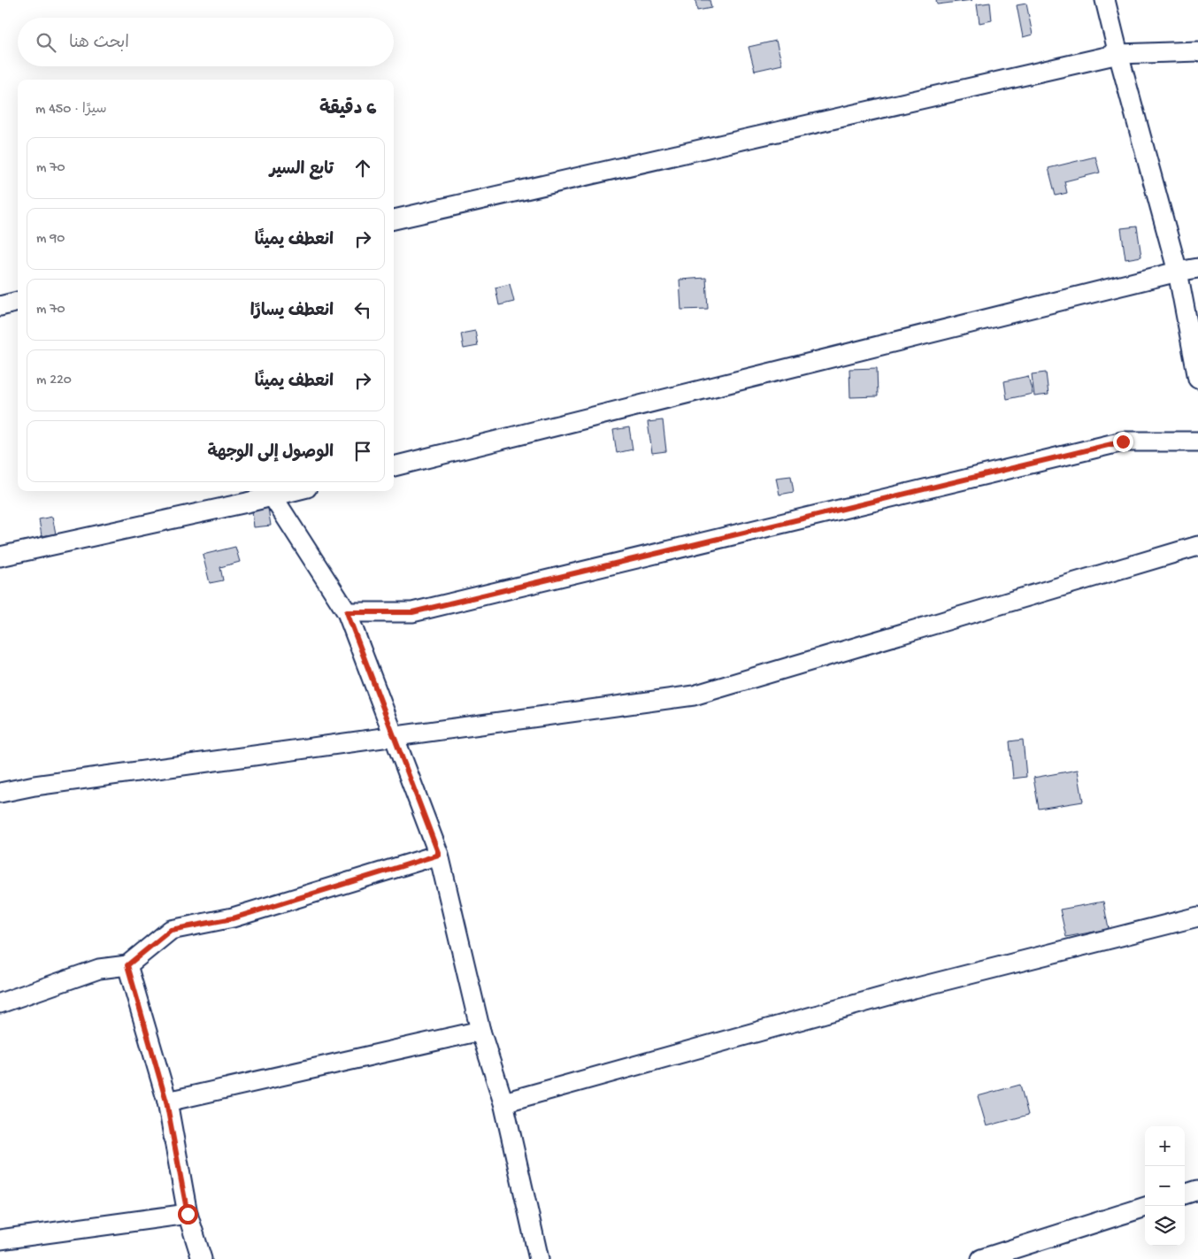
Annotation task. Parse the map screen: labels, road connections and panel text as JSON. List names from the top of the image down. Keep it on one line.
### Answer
{"page":{"search":"ابحث هنا","heading":["6 دقيقة","سيرًا · 450 m"],"list":[["تابع السير","70 m"],["انعطف يمينًا","90 m"],["انعطف يسارًا","70 m"],["انعطف يمينًا","220 m"],"الوصول إلى الوجهة"],"map_buttons":["+","−"]}}
